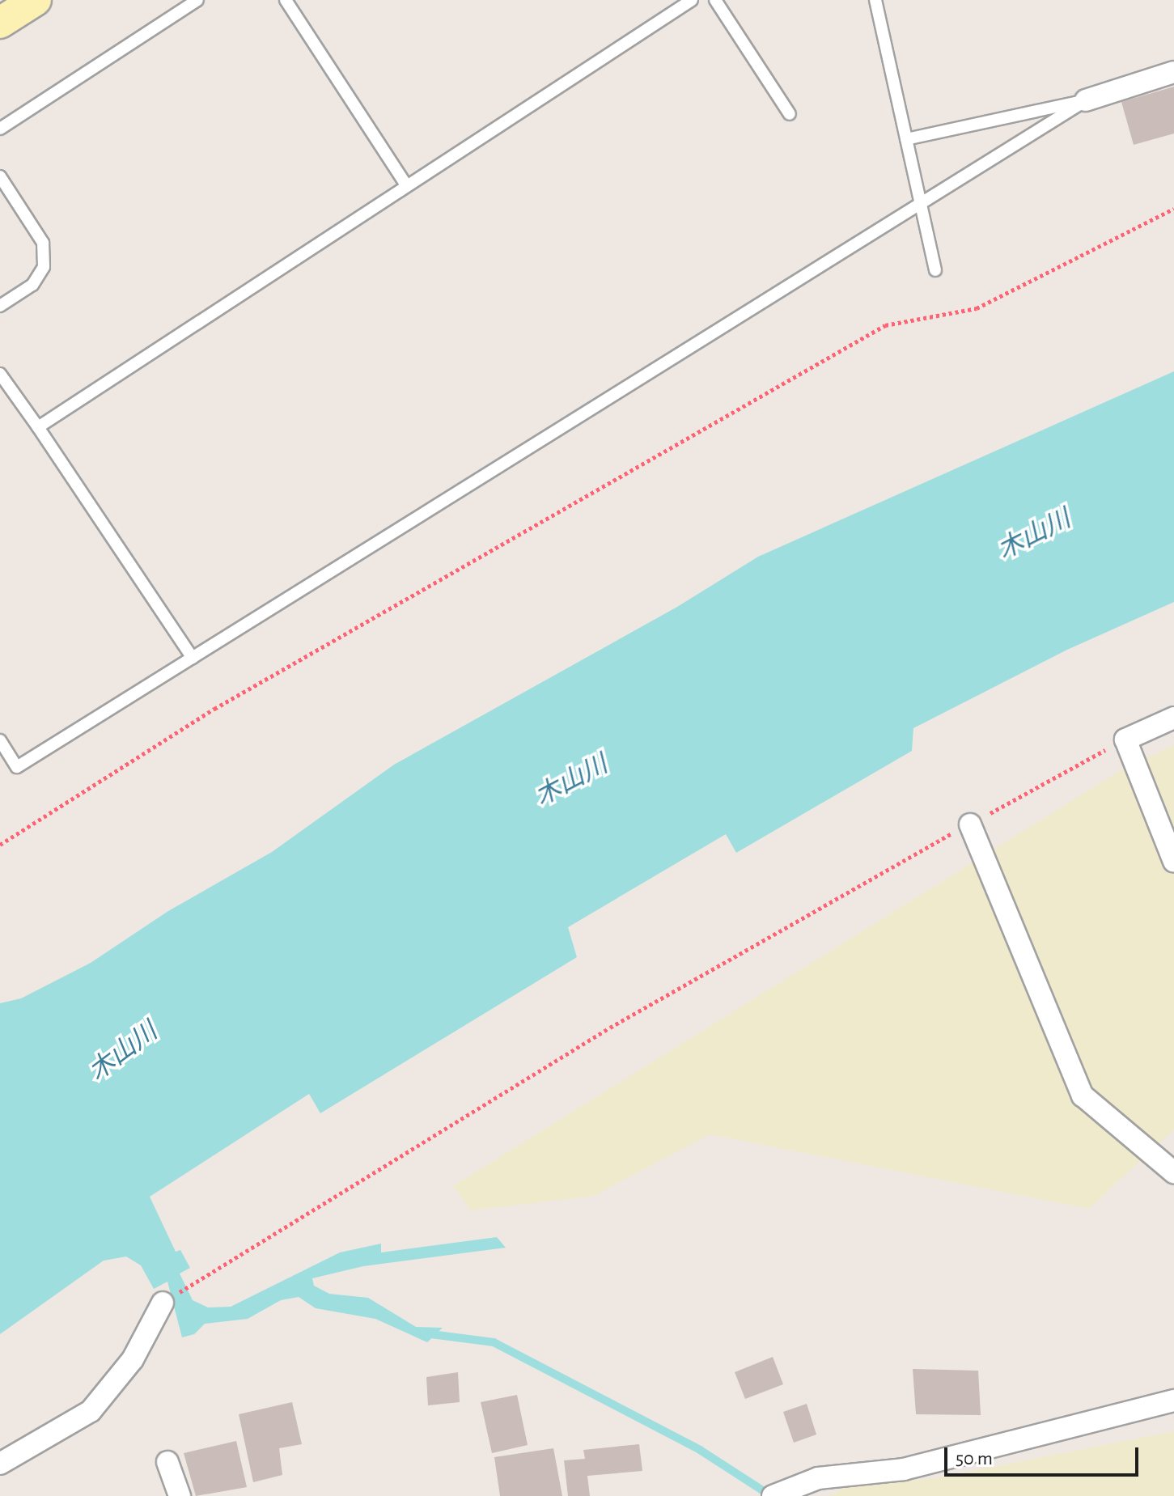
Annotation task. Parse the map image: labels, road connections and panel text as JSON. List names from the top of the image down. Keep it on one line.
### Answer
{"water":["木山川"],"scale_bar":"50 m"}
